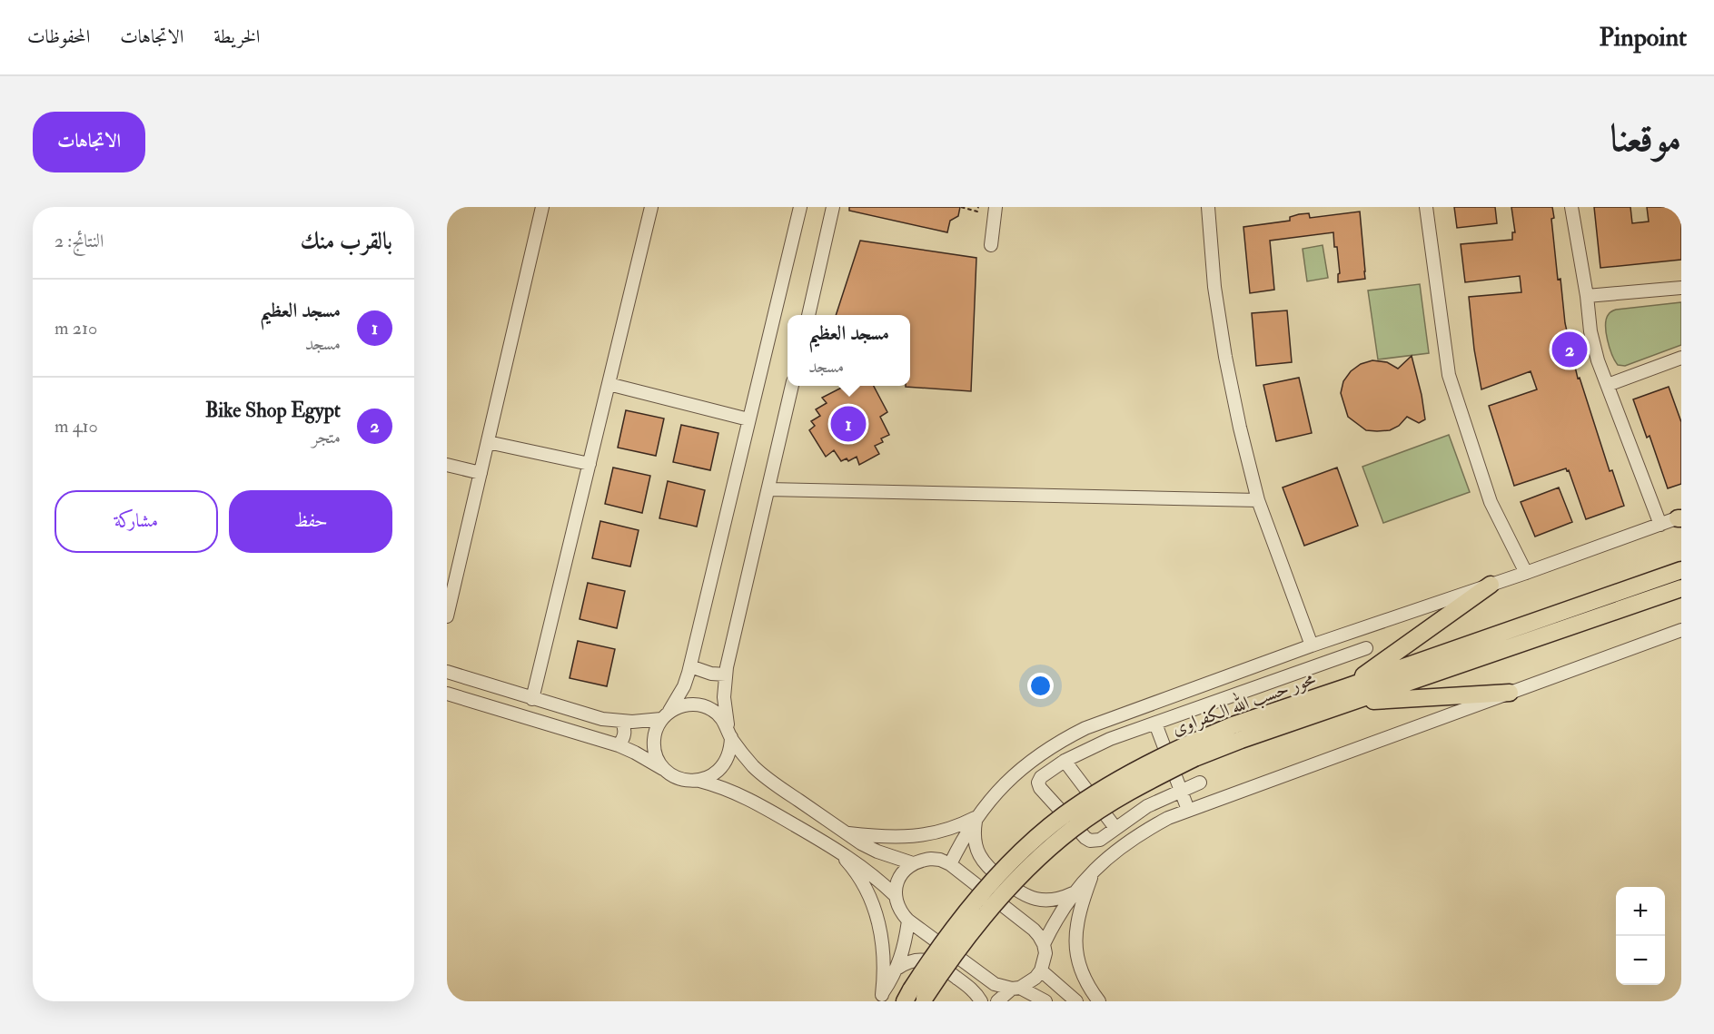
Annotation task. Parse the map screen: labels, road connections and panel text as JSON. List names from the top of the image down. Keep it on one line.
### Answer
{"streets":{"main road":["محور حسب الله الكفراوى"]},"page":{"header":"Pinpoint","nav":["الخريطة","الاتجاهات","المحفوظات"],"title":"موقعنا","buttons":["الاتجاهات",["حفظ","مشاركة"]],"heading":["بالقرب منك","النتائج: 2"],"list":[{"mark":"1","name":"مسجد العظيم","note":"مسجد","value":"210 m"},{"mark":"2","name":"Bike Shop Egypt","note":"متجر","value":"410 m"}],"popup":["مسجد العظيم","مسجد"],"pins":["2","1"],"map_buttons":["+","−"]}}
